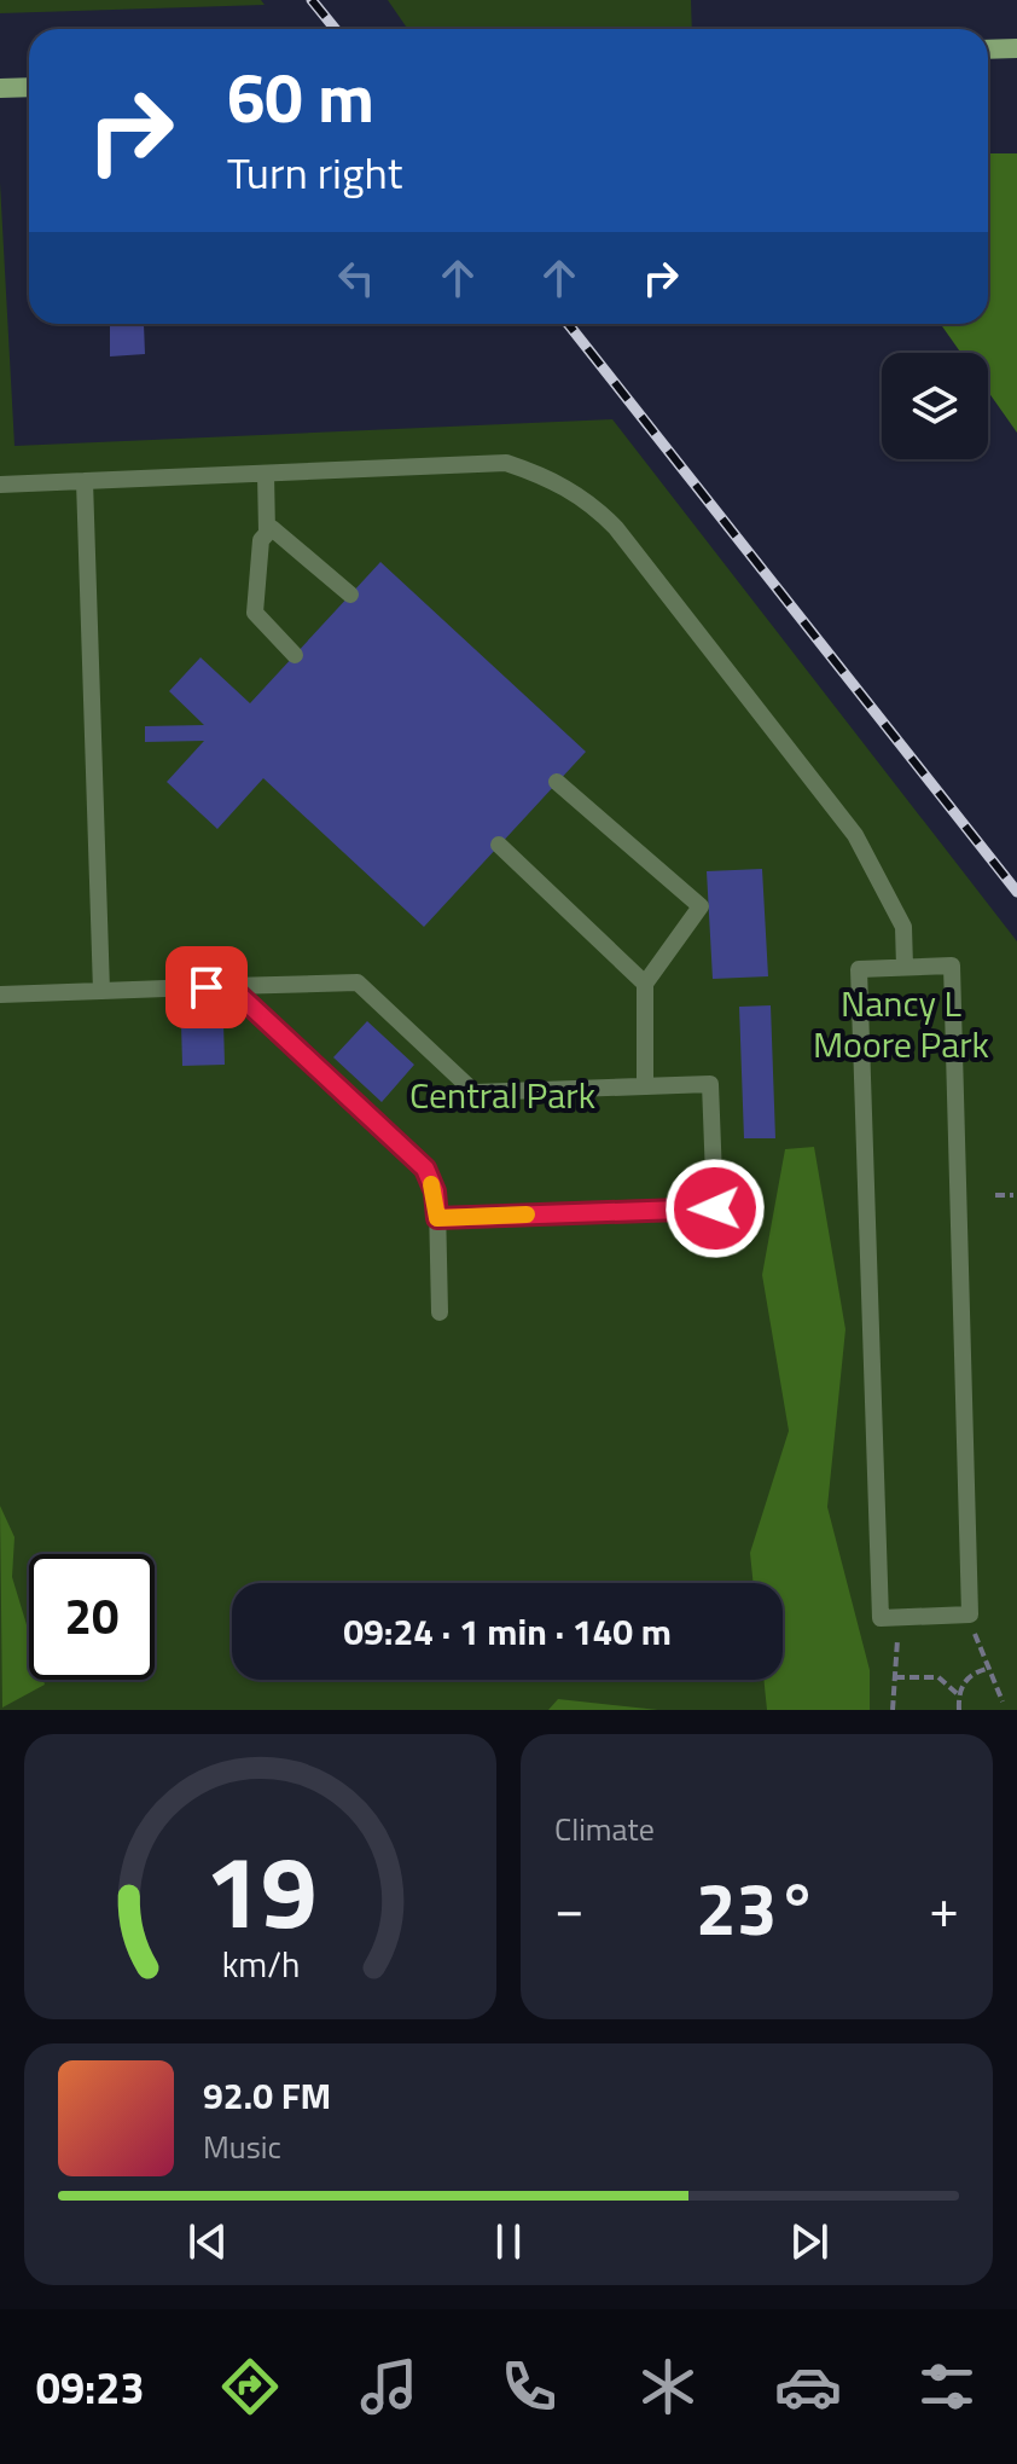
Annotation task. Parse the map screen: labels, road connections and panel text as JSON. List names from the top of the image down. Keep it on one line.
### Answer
{"parks":["Nancy L Moore Park","Central Park"],"page":{"turn":["60 m","Turn right"],"limit":"20","trip":"09:24 · 1 min · 140 m","tile":"Climate","heat":["−","23°","+"],"song":["92.0 FM","Music"],"tabs":"09:23","gauge":["19","km/h"]}}
